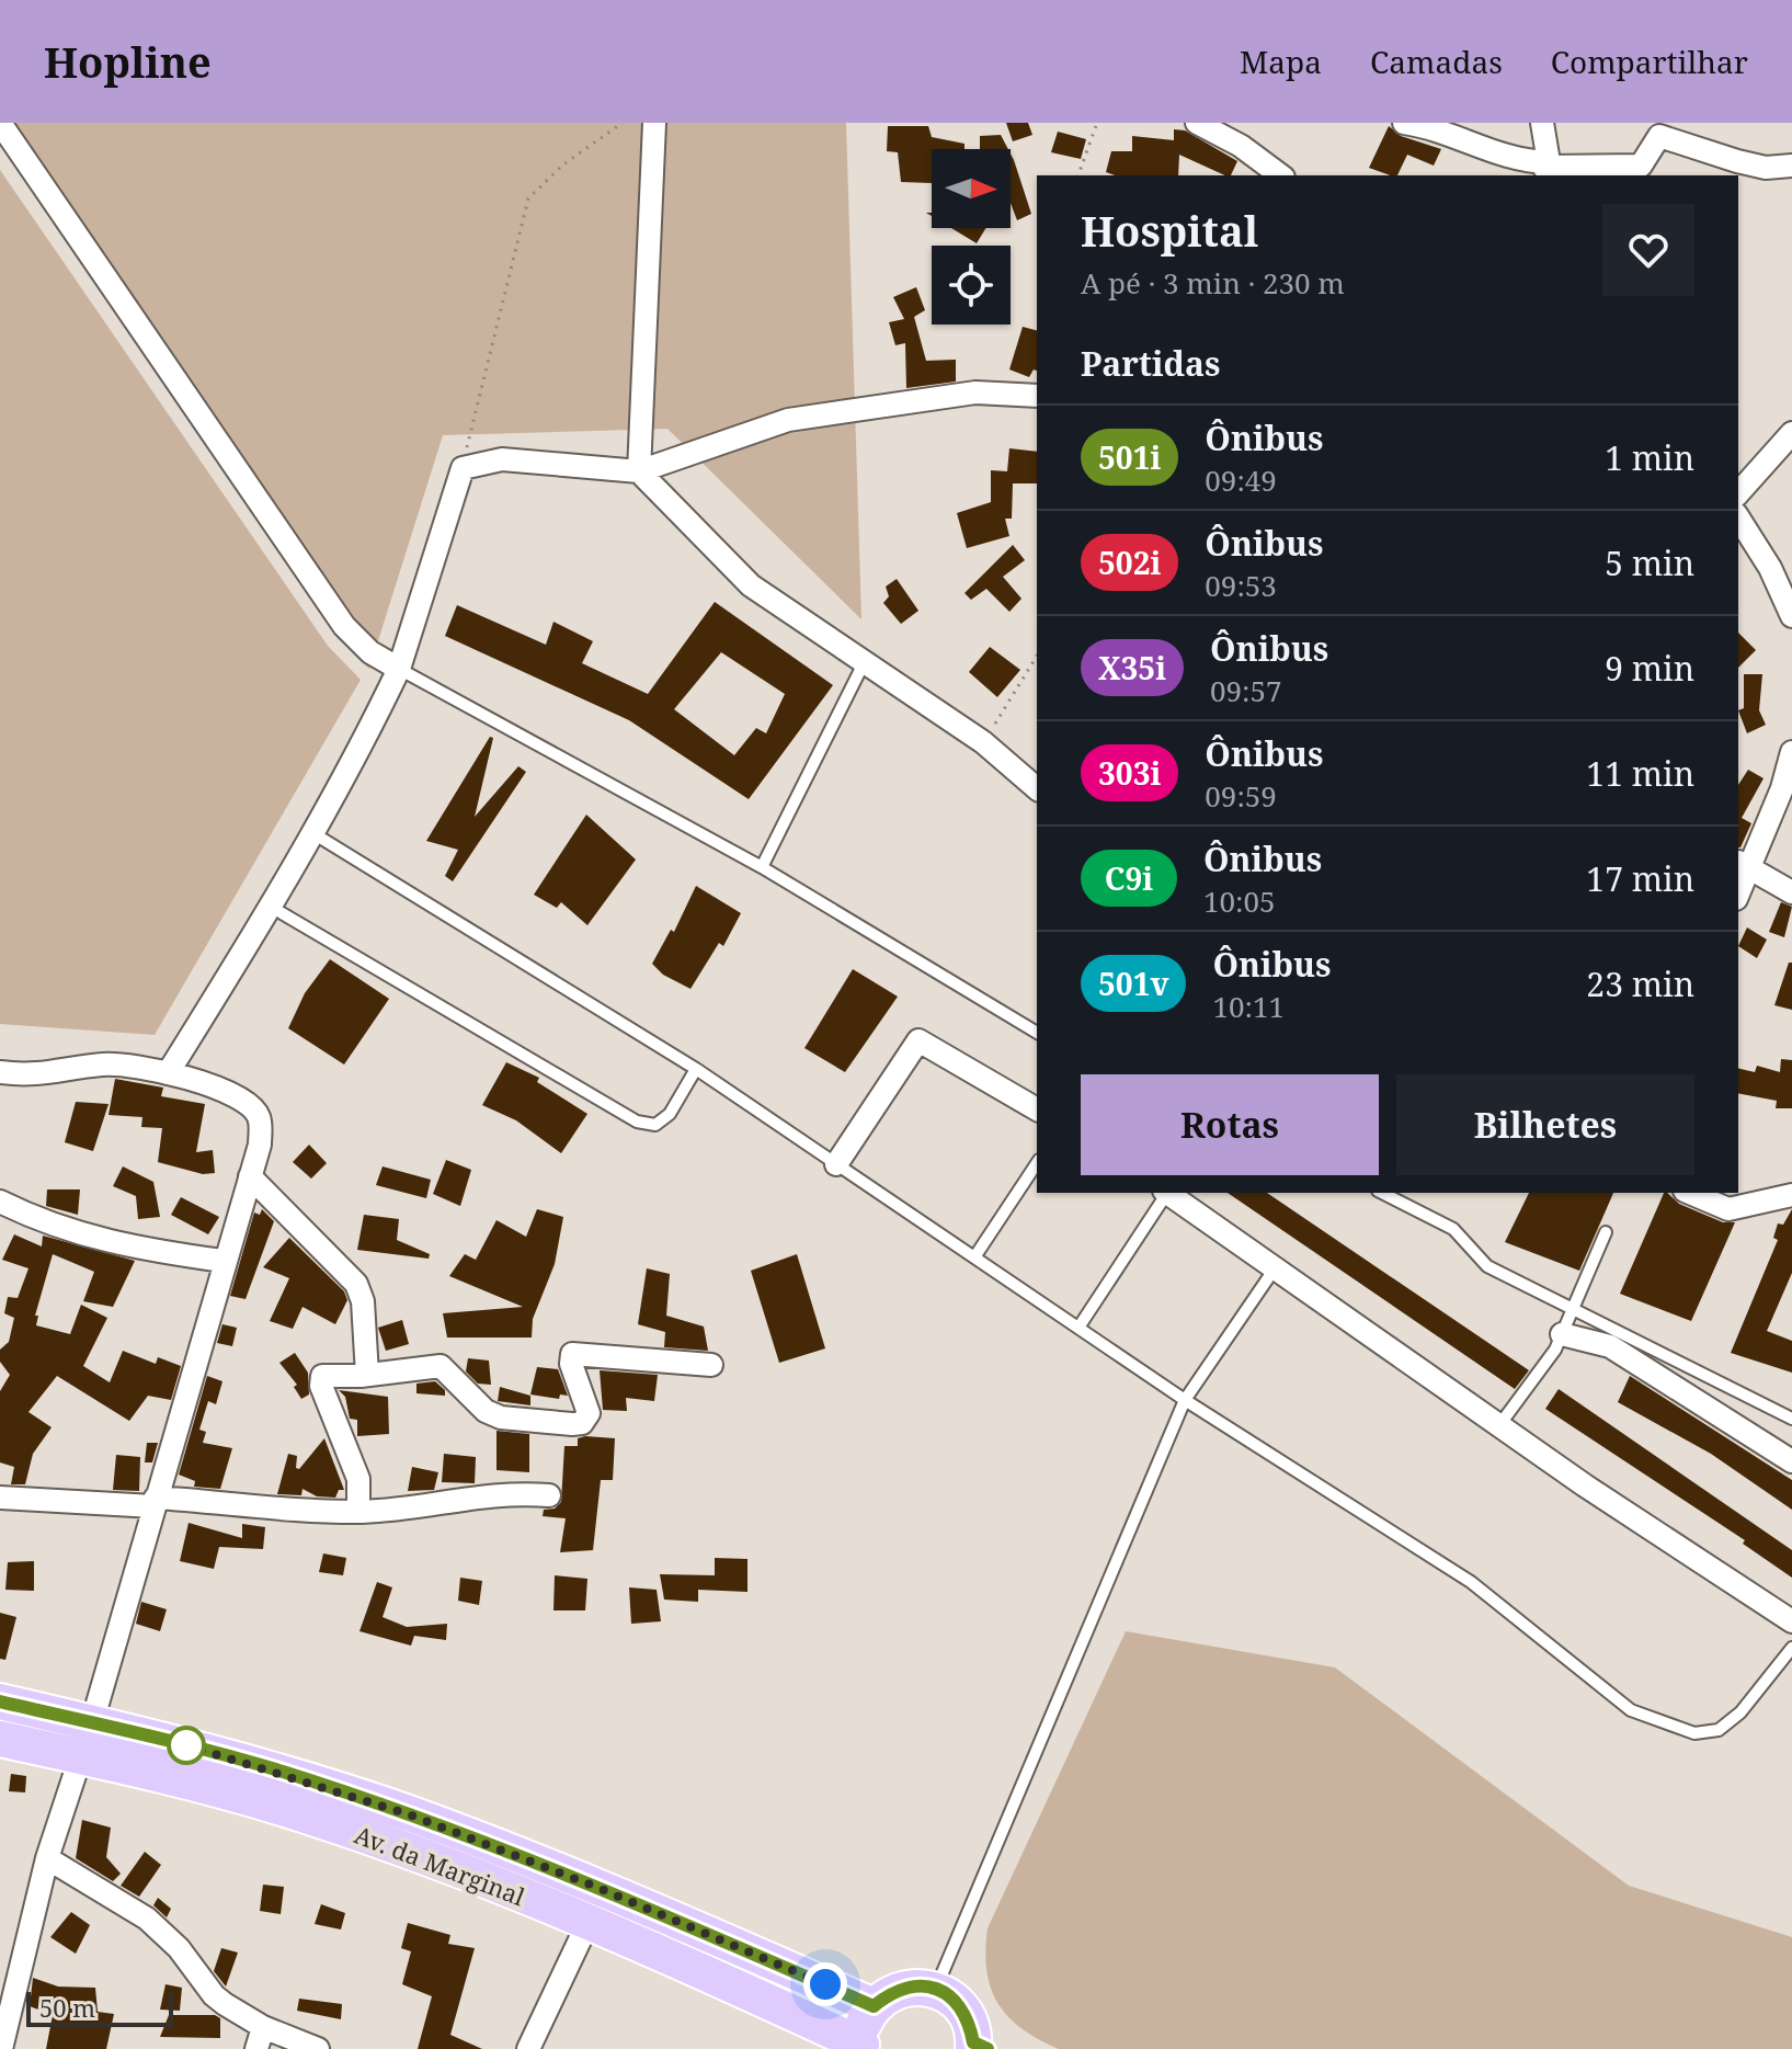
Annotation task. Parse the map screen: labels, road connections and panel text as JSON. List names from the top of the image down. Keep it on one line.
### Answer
{"streets":{"main road":["Av. da Marginal"]},"lines":["bus line 501i"],"scale_bar":"50 m","north":"right","page":{"header":"Hopline","nav":["Mapa","Camadas","Compartilhar"],"heading":[["Hospital","A pé · 3 min · 230 m"],"Partidas"],"list":[{"mark":"501i","name":"Ônibus","note":"09:49","value":"1 min"},{"mark":"502i","name":"Ônibus","note":"09:53","value":"5 min"},{"mark":"X35i","name":"Ônibus","note":"09:57","value":"9 min"},{"mark":"303i","name":"Ônibus","note":"09:59","value":"11 min"},{"mark":"C9i","name":"Ônibus","note":"10:05","value":"17 min"},{"mark":"501v","name":"Ônibus","note":"10:11","value":"23 min"}],"buttons":["Rotas","Bilhetes"],"scale":"50 m"}}
